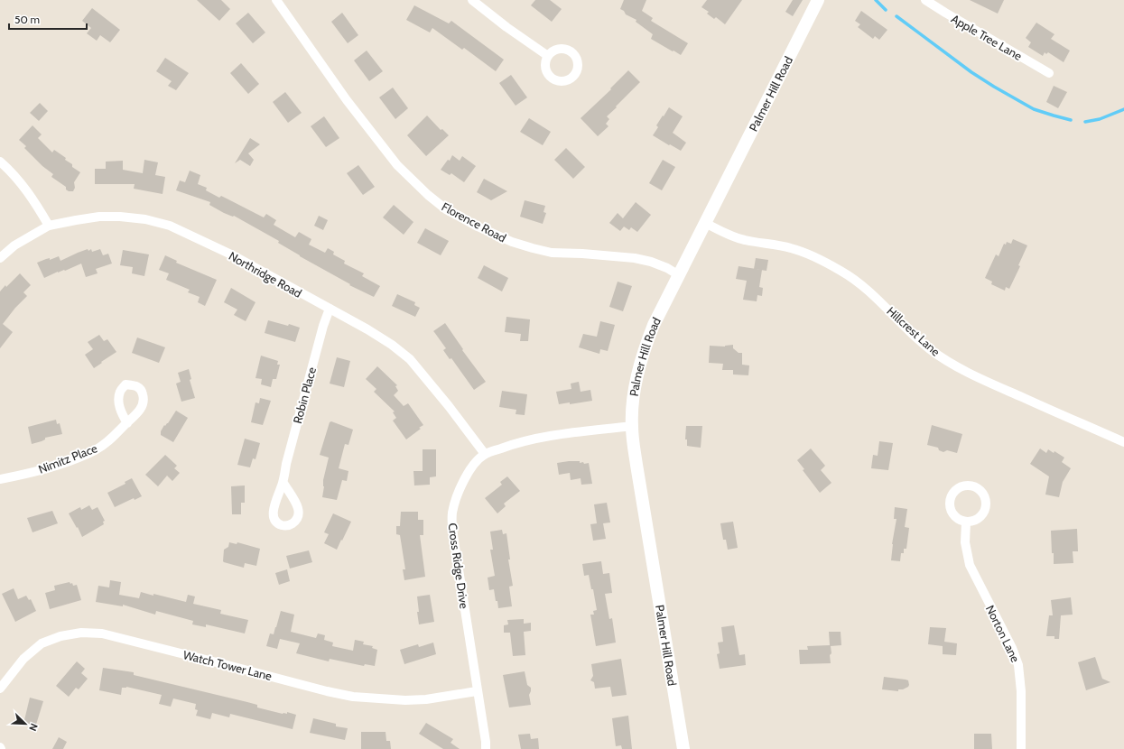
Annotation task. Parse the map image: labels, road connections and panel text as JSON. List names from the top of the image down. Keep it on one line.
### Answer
{"streets":{"main road":["Palmer Hill Road"],"street":["Apple Tree Lane","Florence Road","Northridge Road","Hillcrest Lane","Robin Place","Nimitz Place","Cross Ridge Drive","Norton Lane","Watch Tower Lane"]},"crossings":[["Palmer Hill Road","Florence Road"],["Palmer Hill Road","Hillcrest Lane"],["Palmer Hill Road","Cross Ridge Drive"],["Northridge Road","Robin Place"],["Northridge Road","Cross Ridge Drive"],["Cross Ridge Drive","Watch Tower Lane"]],"scale_bar":"50 m","north":"bottom right"}
